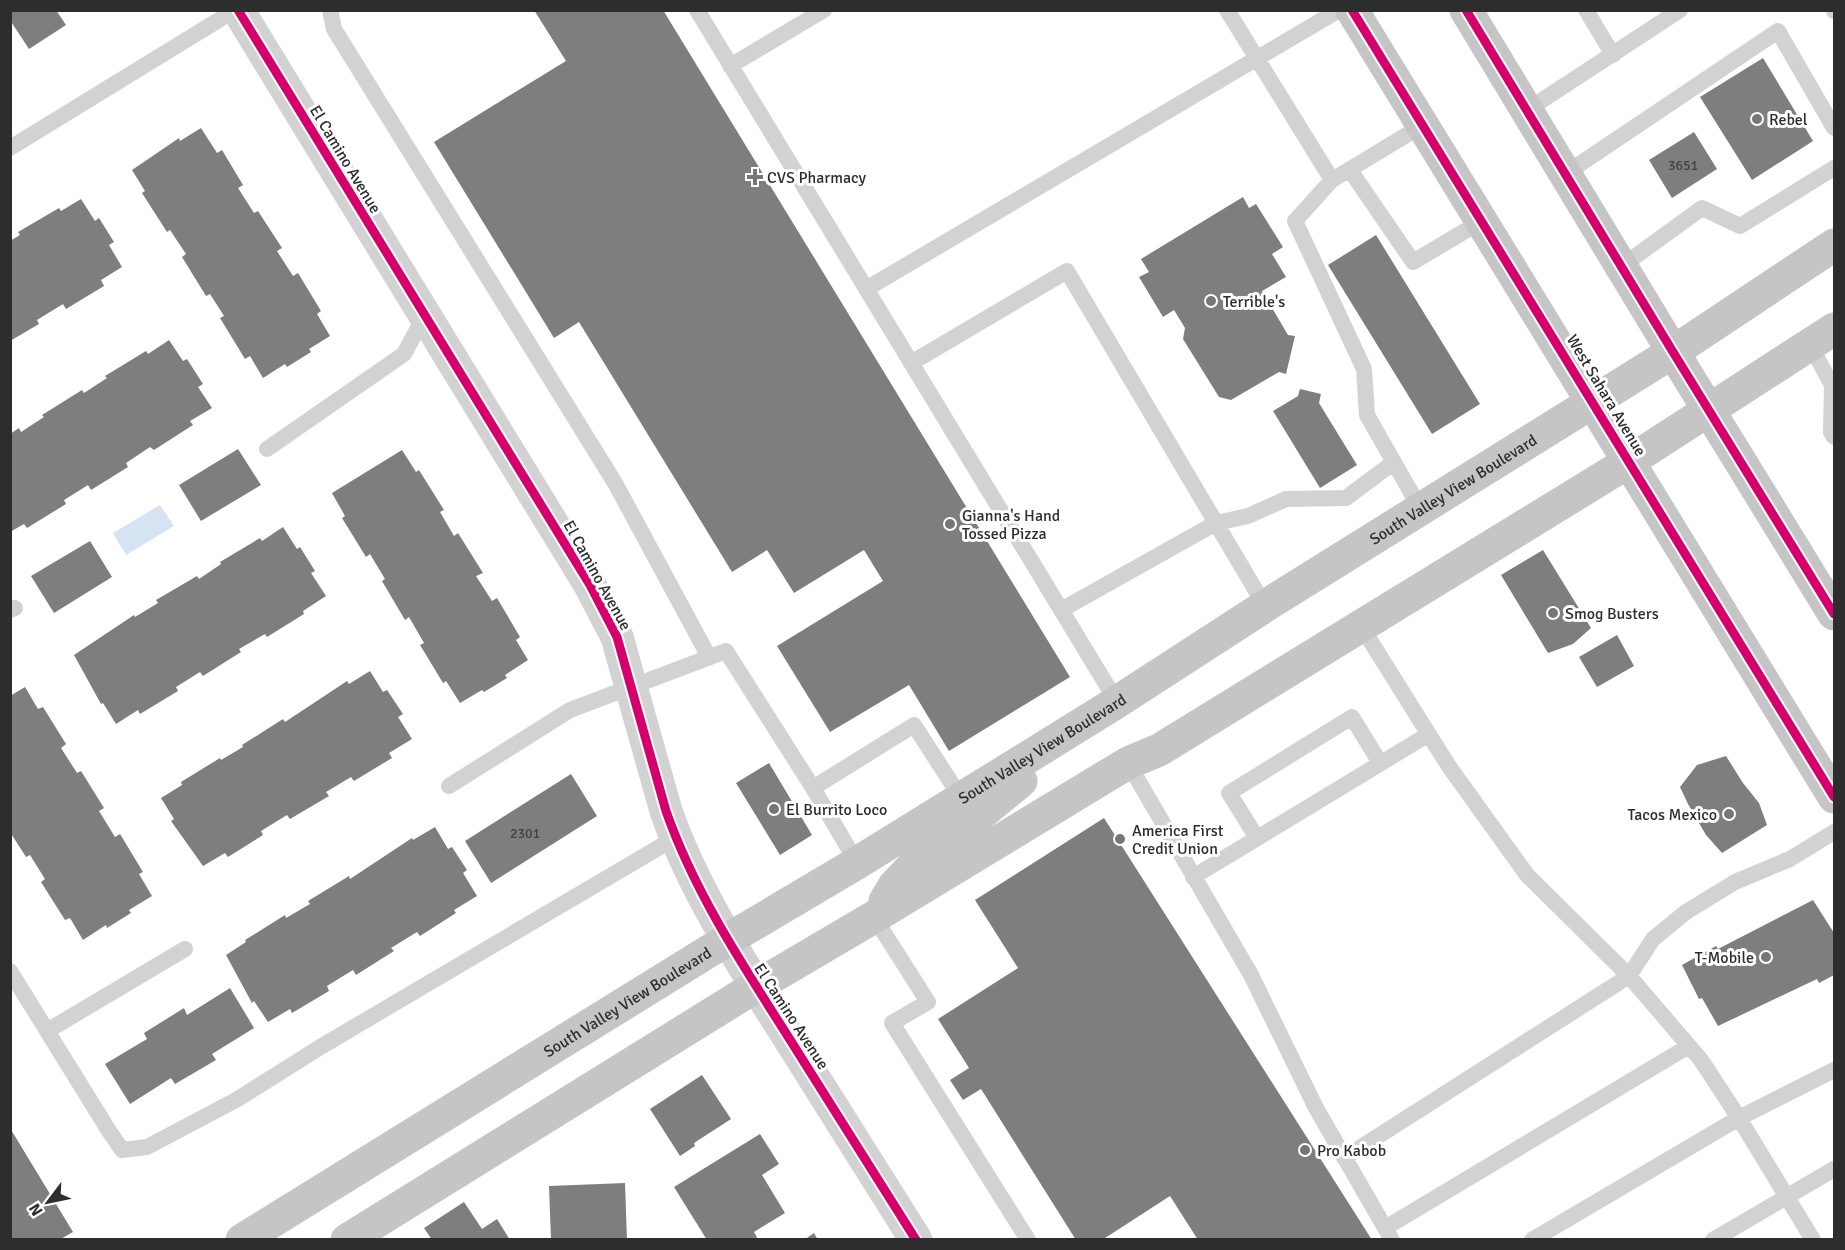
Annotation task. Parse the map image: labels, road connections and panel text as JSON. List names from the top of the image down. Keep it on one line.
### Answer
{"streets":{"main road":["West Sahara Avenue","South Valley View Boulevard"],"street":["El Camino Avenue"]},"crossings":[["El Camino Avenue","South Valley View Boulevard"],["West Sahara Avenue","South Valley View Boulevard"]],"places":{"other":["Rebel","Terrible's","Gianna's Hand Tossed Pizza","Smog Busters","El Burrito Loco","Tacos Mexico","America First Credit Union","T-Mobile","Pro Kabob"],"health":["CVS Pharmacy"]},"house_numbers":["3651","2301"],"north":"bottom left"}
